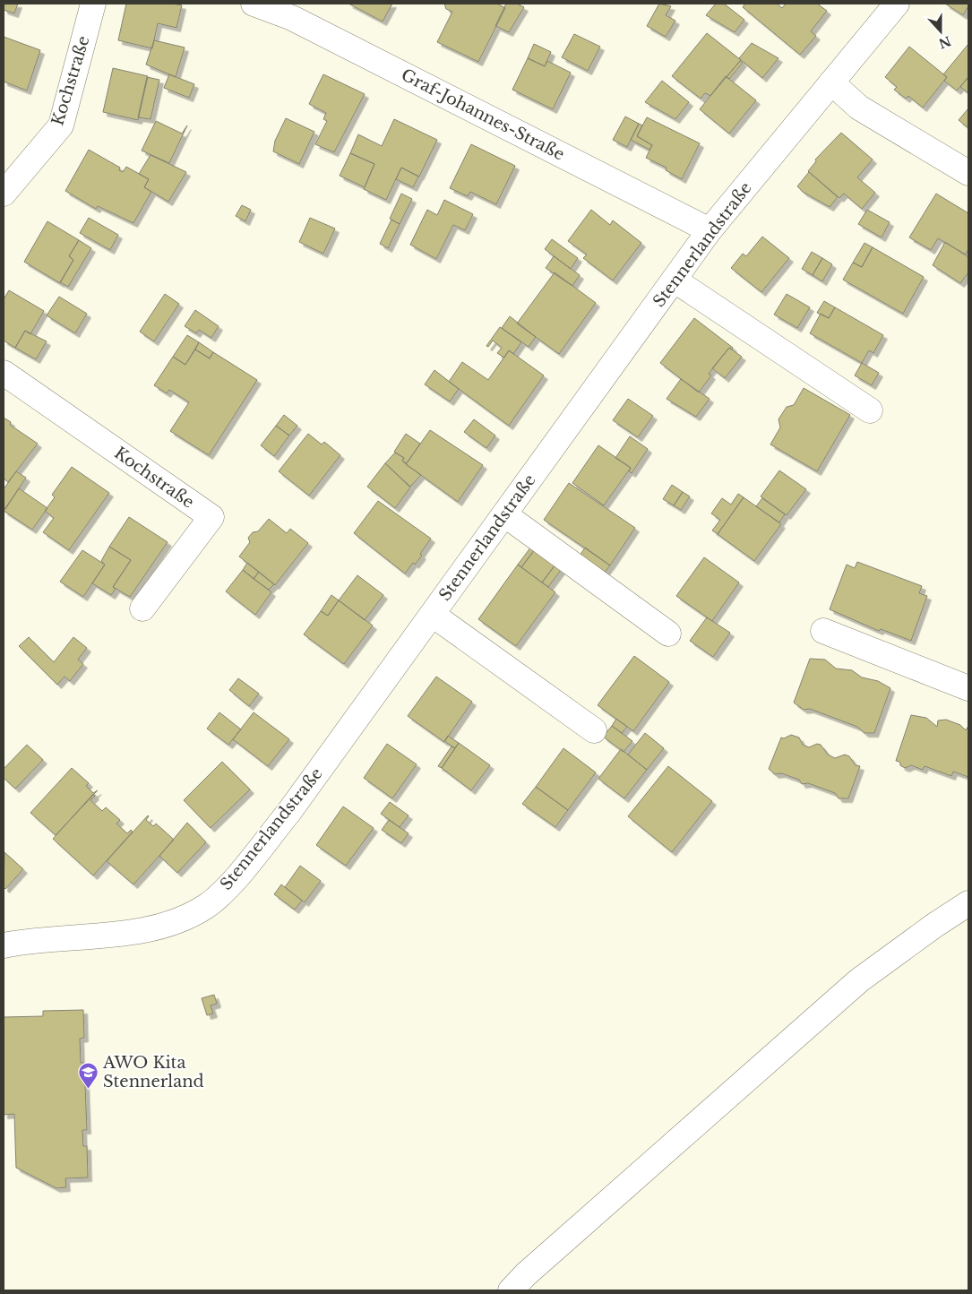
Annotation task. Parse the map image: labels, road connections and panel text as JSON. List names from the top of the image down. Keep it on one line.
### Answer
{"streets":{"street":["Kochstraße","Graf-Johannes-Straße","Stennerlandstraße"]},"crossings":[["Graf-Johannes-Straße","Stennerlandstraße"]],"places":{"school or university":["AWO Kita Stennerland"]},"north":"bottom"}
